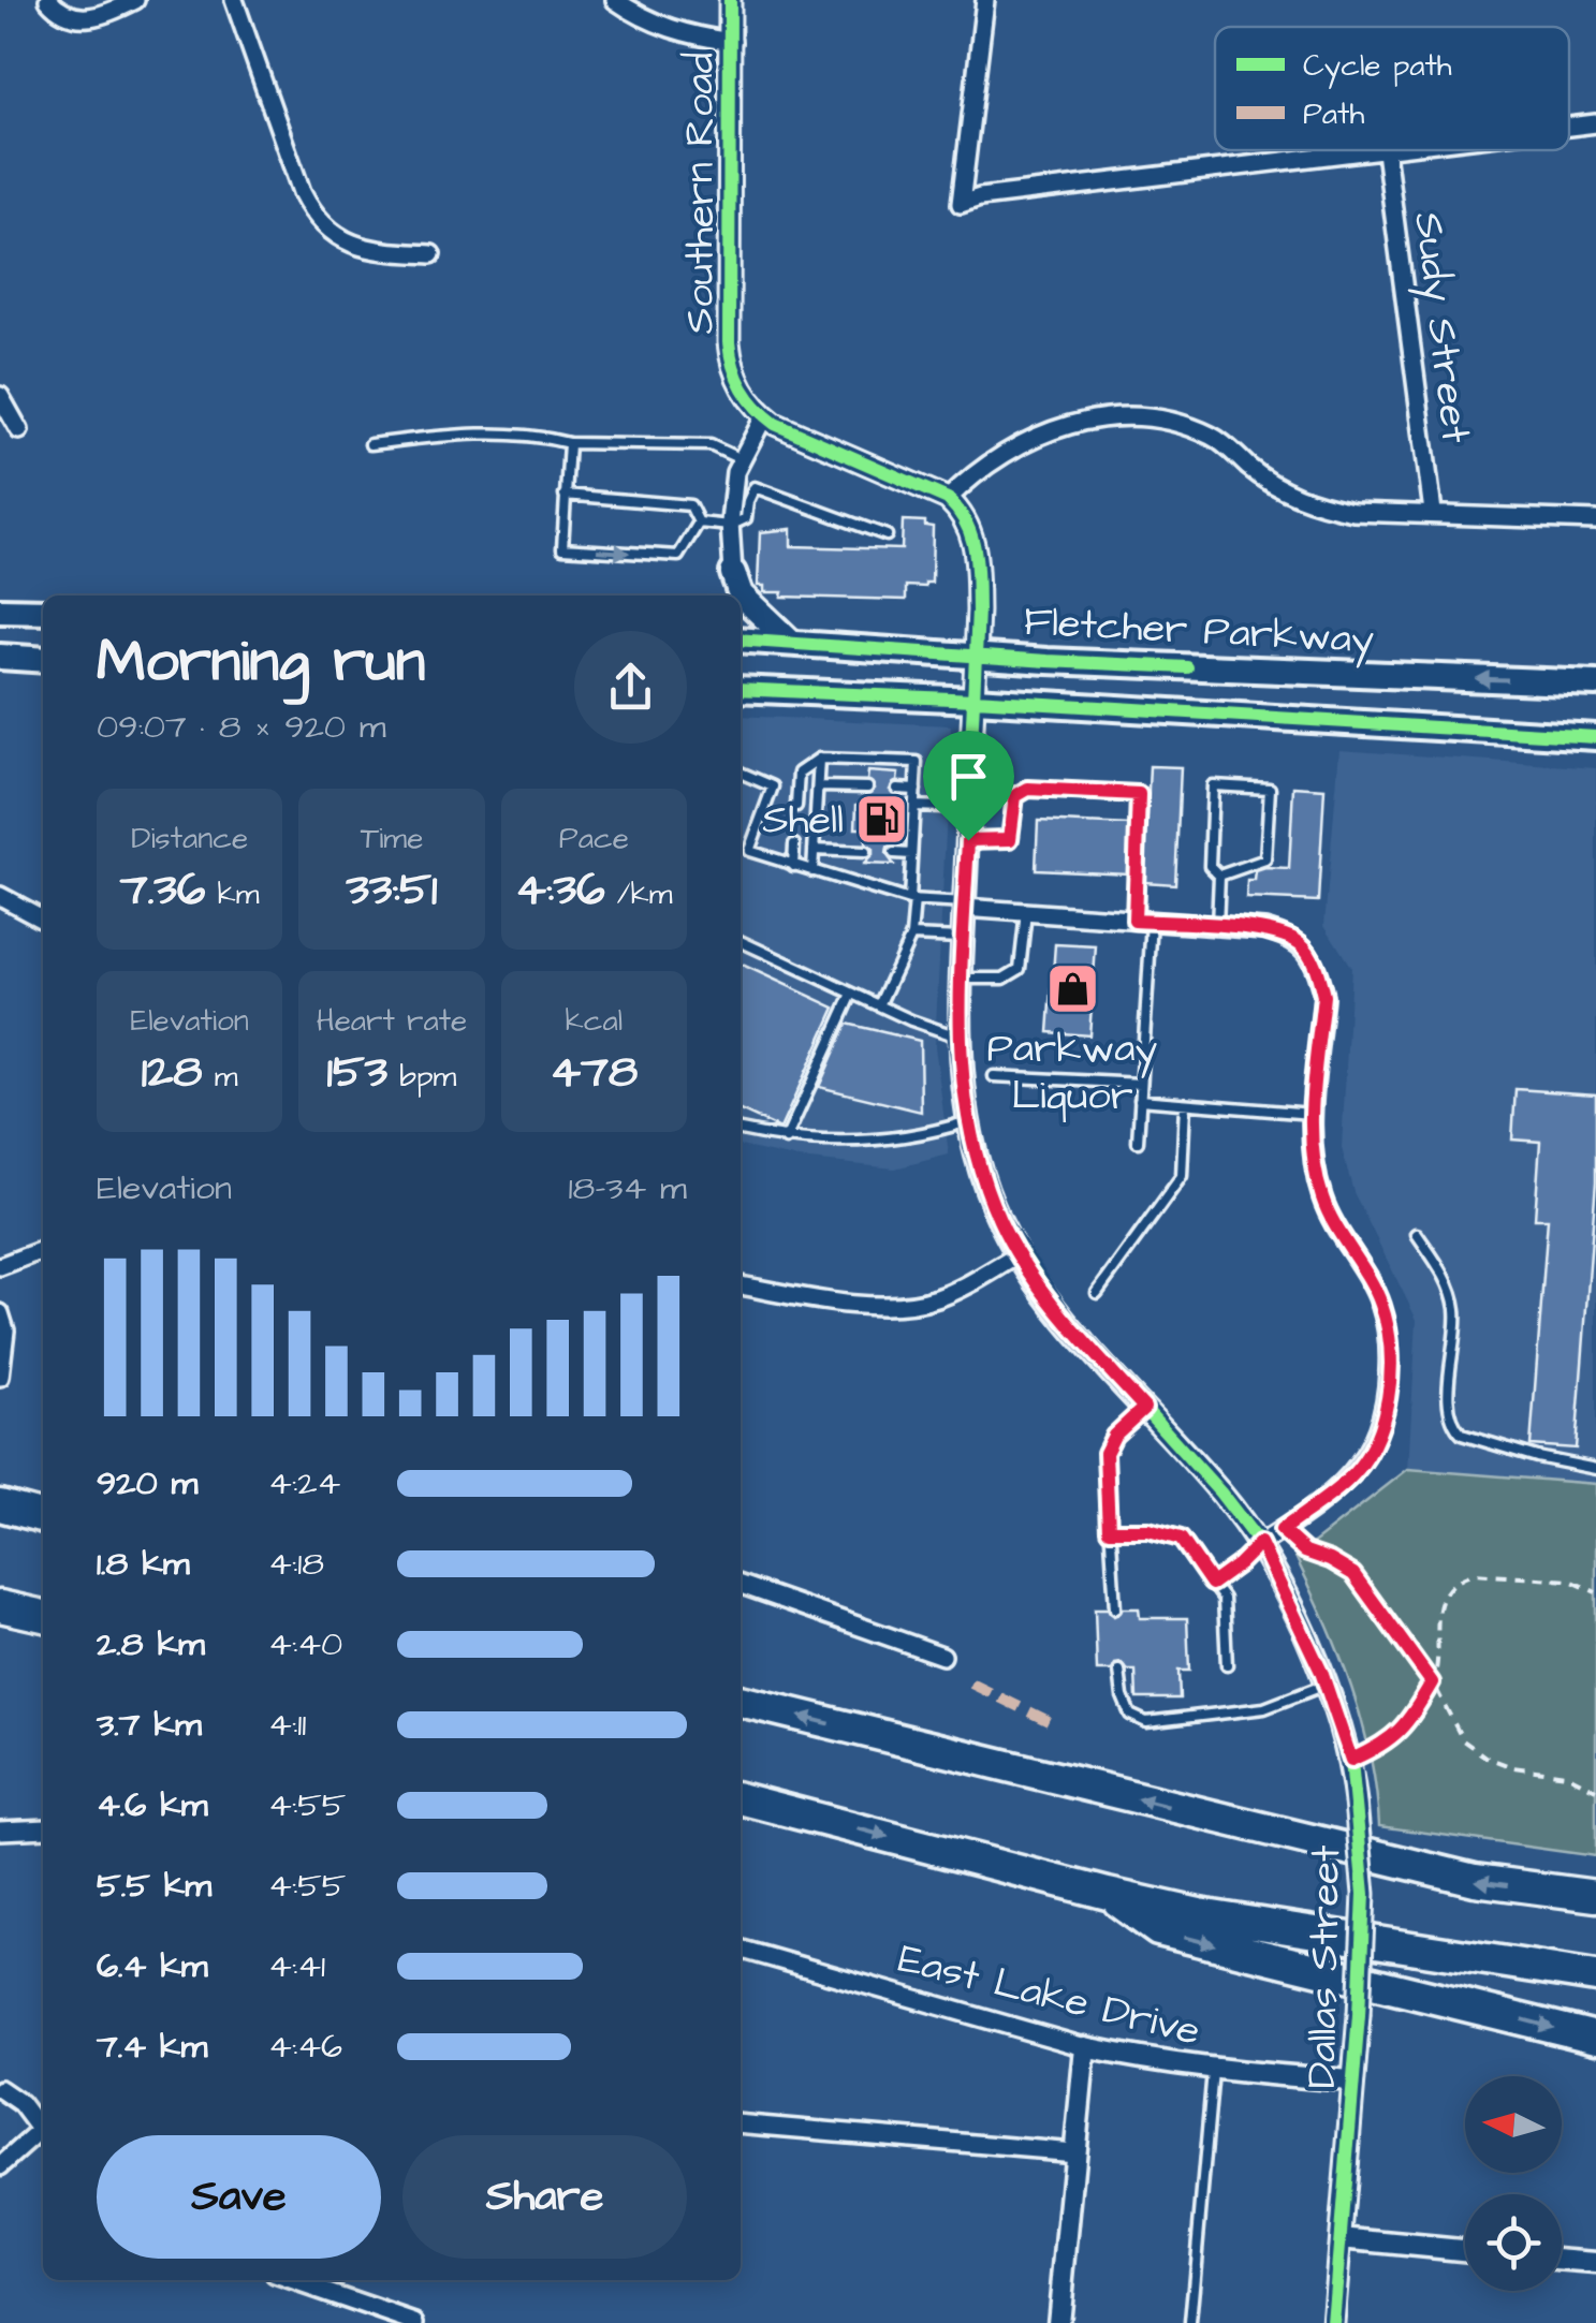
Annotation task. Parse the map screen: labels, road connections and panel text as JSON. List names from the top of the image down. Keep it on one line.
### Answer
{"streets":{"main road":["Fletcher Parkway"],"street":["Southern Road","Sudy Street","Dallas Street","East Lake Drive"]},"crossings":[["Fletcher Parkway","Dallas Street"],["Dallas Street","East Lake Drive"]],"places":{"fuel station":["Shell"],"shop":["Parkway Liquor"]},"legend":["Cycle path","Path"],"north":"left","page":{"heading":["Morning run","09:07 · 8 × 920 m"],"stats":[["Distance","7.36 km"],["Time","33:51"],["Pace","4:36 /km"],["Elevation","128 m"],["Heart rate","153 bpm"],["kcal","478"]],"chart":["Elevation","18–34 m"],"list":[{"name":"920 m","note":"4:24"},{"name":"1.8 km","note":"4:18"},{"name":"2.8 km","note":"4:40"},{"name":"3.7 km","note":"4:11"},{"name":"4.6 km","note":"4:55"},{"name":"5.5 km","note":"4:55"},{"name":"6.4 km","note":"4:41"},{"name":"7.4 km","note":"4:46"}],"buttons":["Save","Share"]}}
